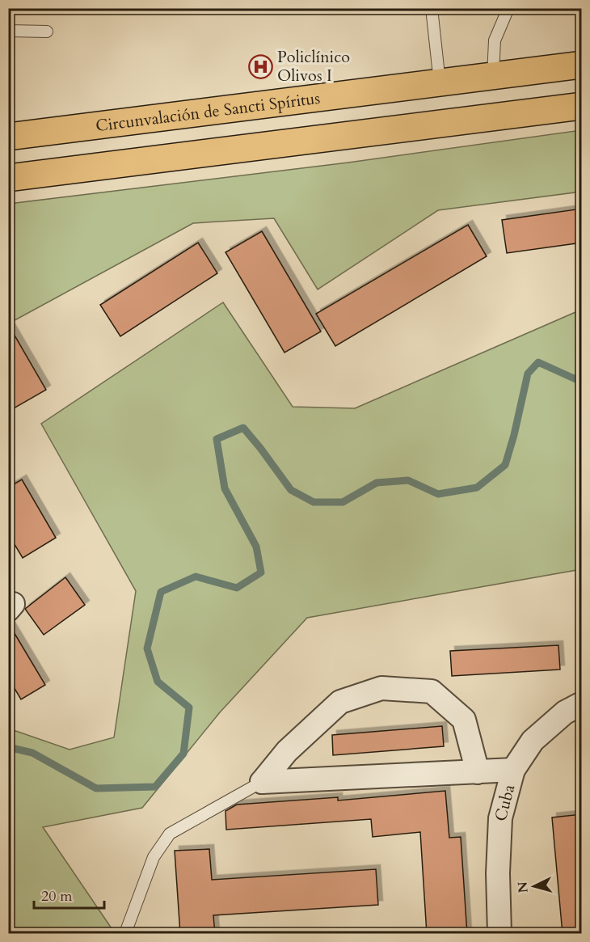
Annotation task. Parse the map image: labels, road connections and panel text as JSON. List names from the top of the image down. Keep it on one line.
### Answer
{"streets":{"highway":["Circunvalación de Sancti Spíritus"],"street":["Cuba"]},"places":{"hospital":["Policlínico Olivos I"]},"scale_bar":"20 m","north":"left"}
